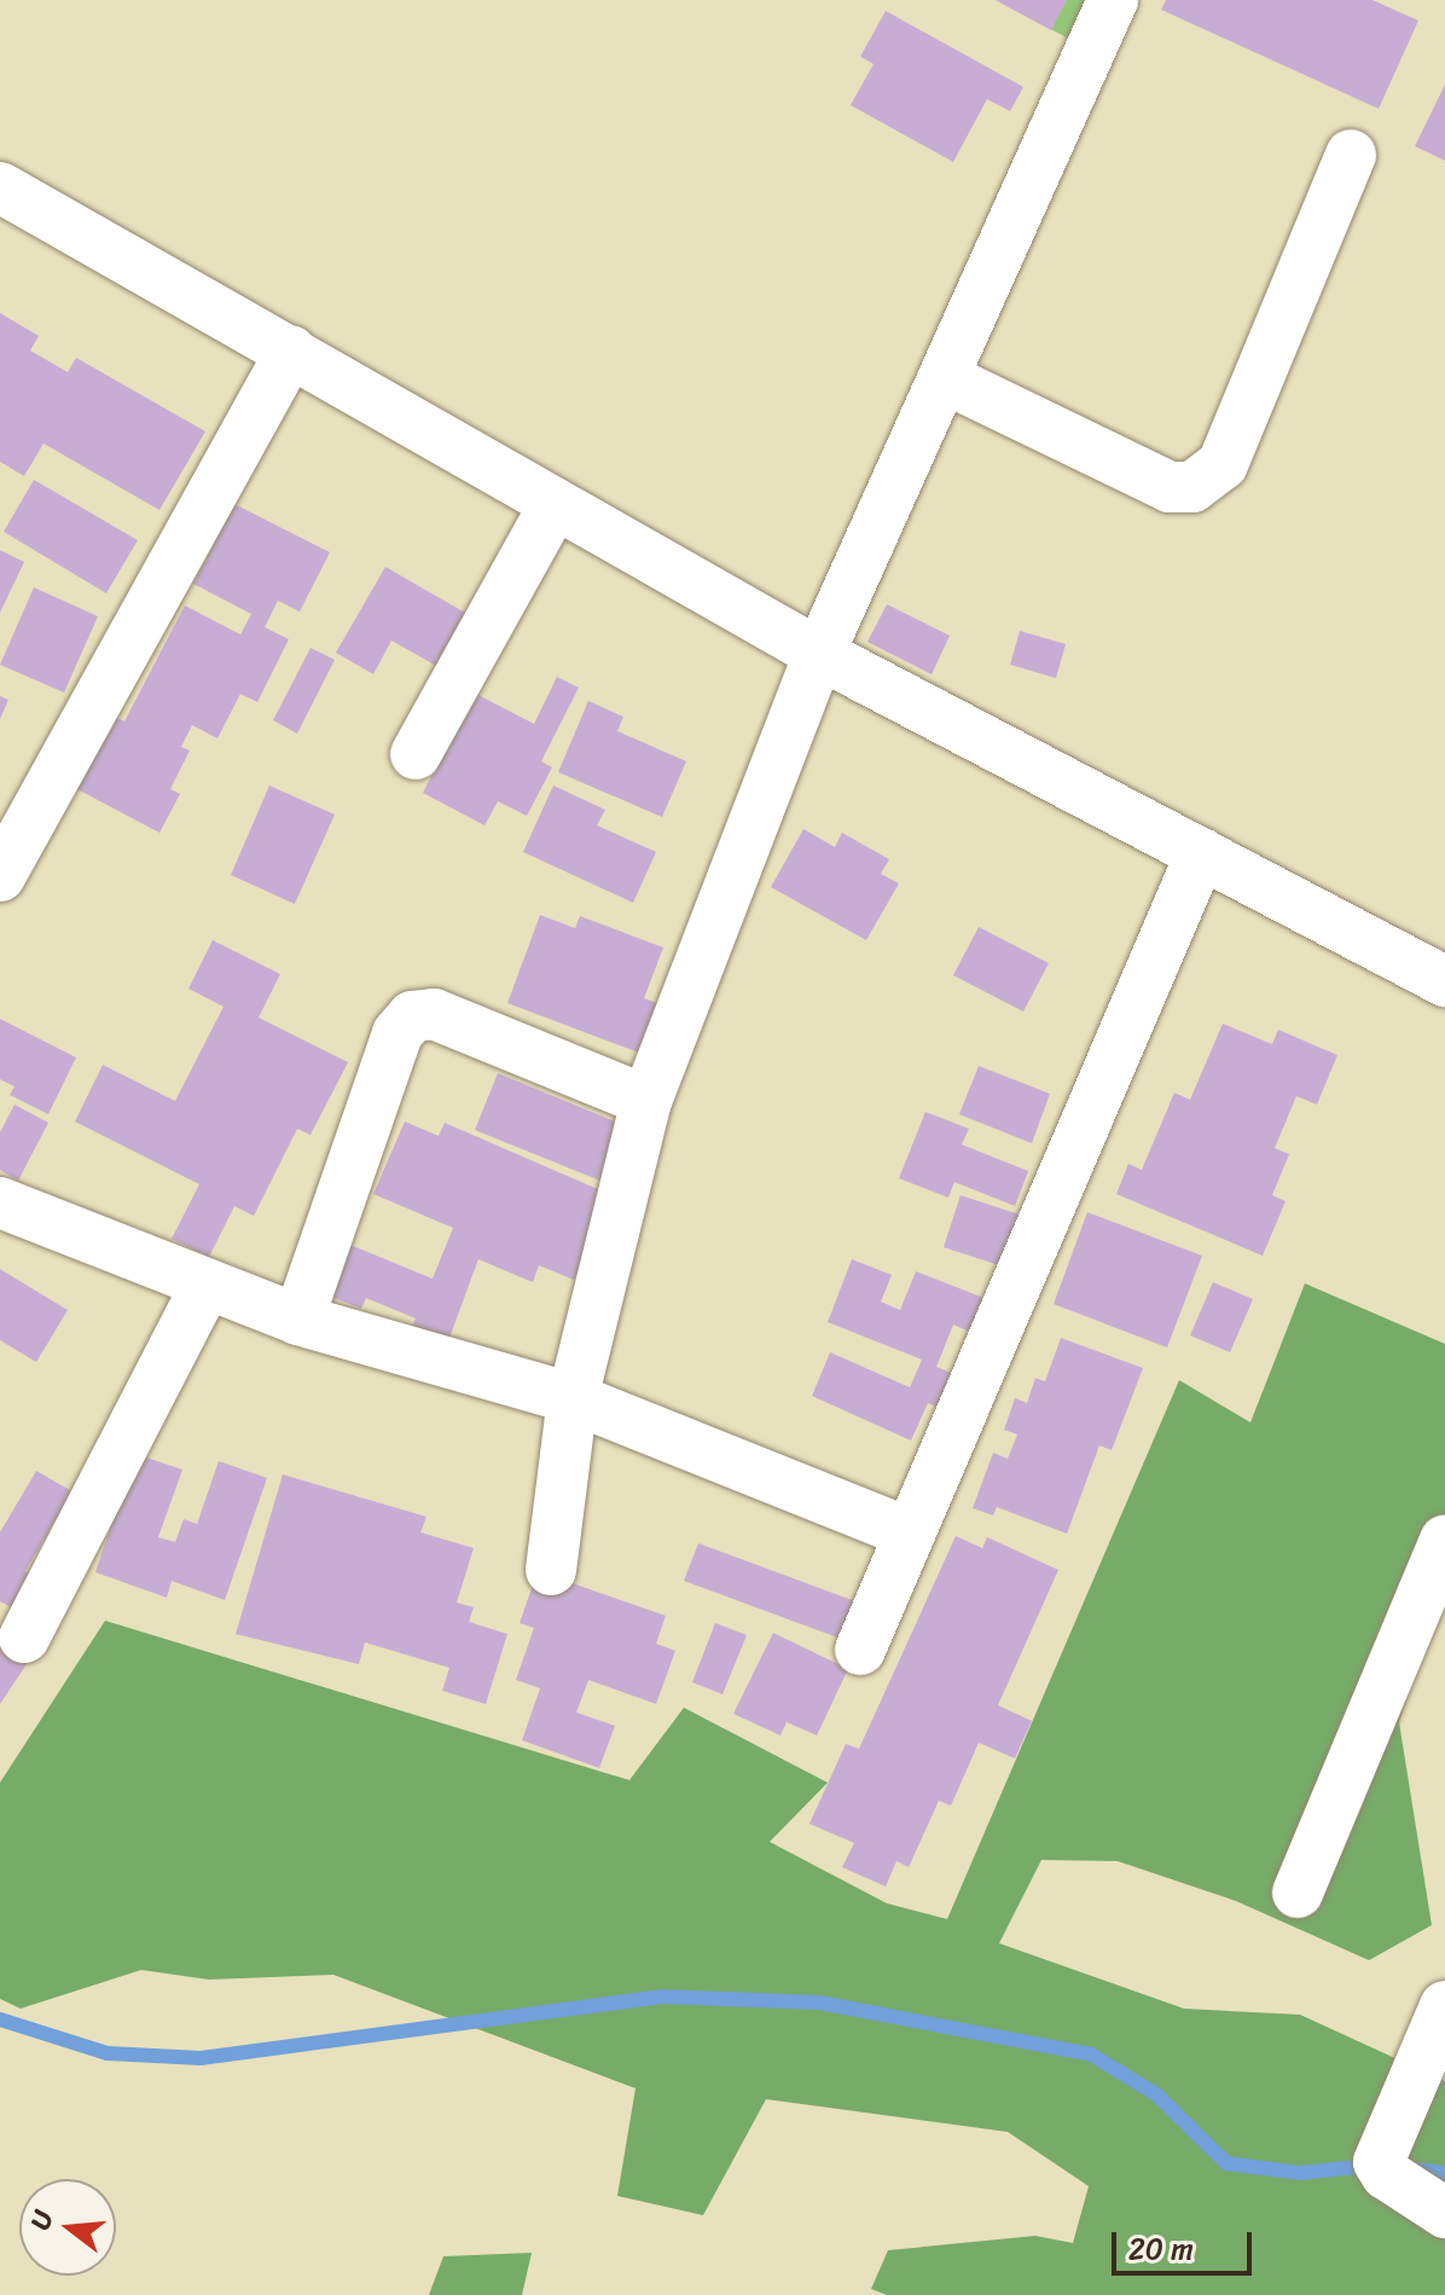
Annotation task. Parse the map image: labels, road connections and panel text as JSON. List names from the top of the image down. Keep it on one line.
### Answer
{"scale_bar":"20 m","north":"left"}
